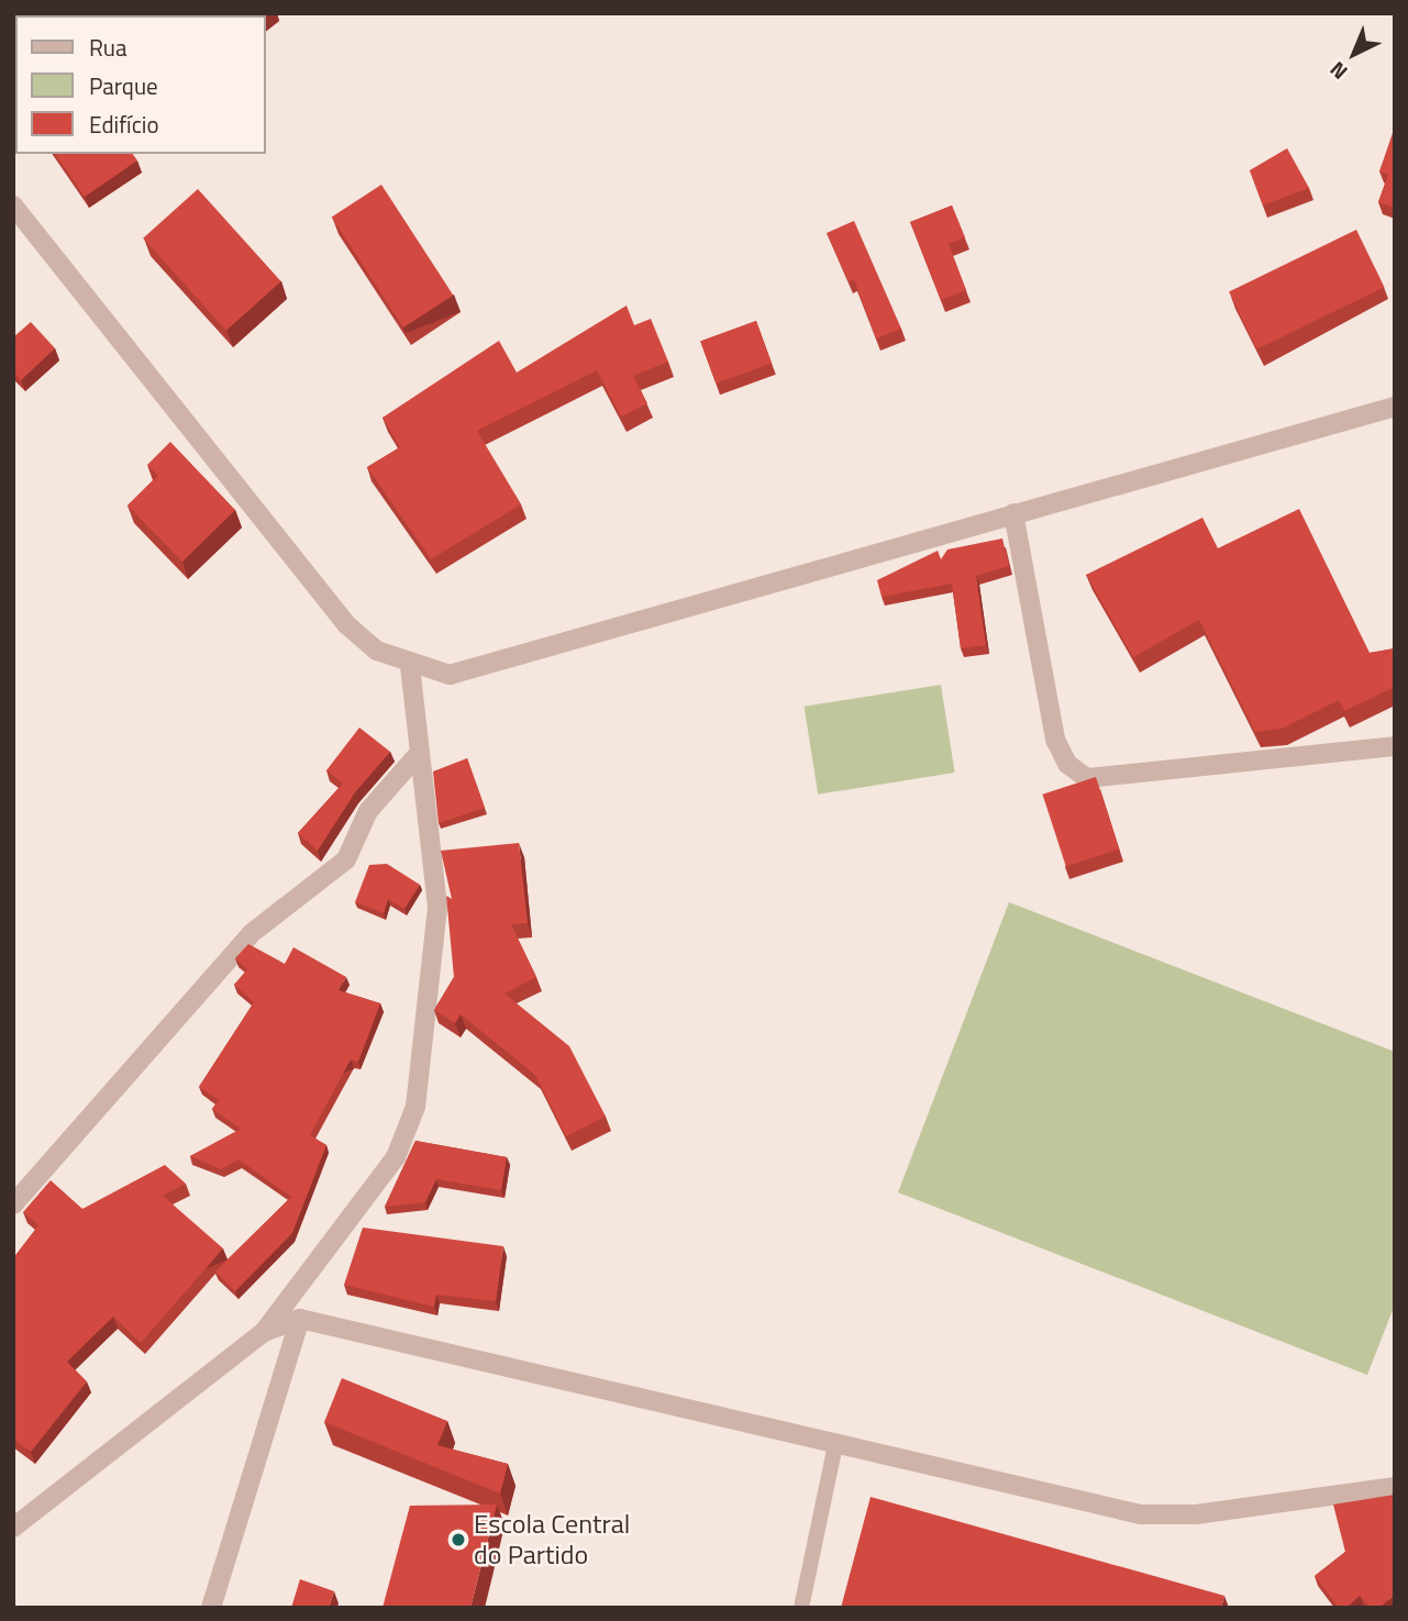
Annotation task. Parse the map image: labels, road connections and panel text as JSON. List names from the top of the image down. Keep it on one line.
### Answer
{"places":["Escola Central do Partido"],"legend":["Rua","Parque","Edifício"],"north":"bottom left"}
